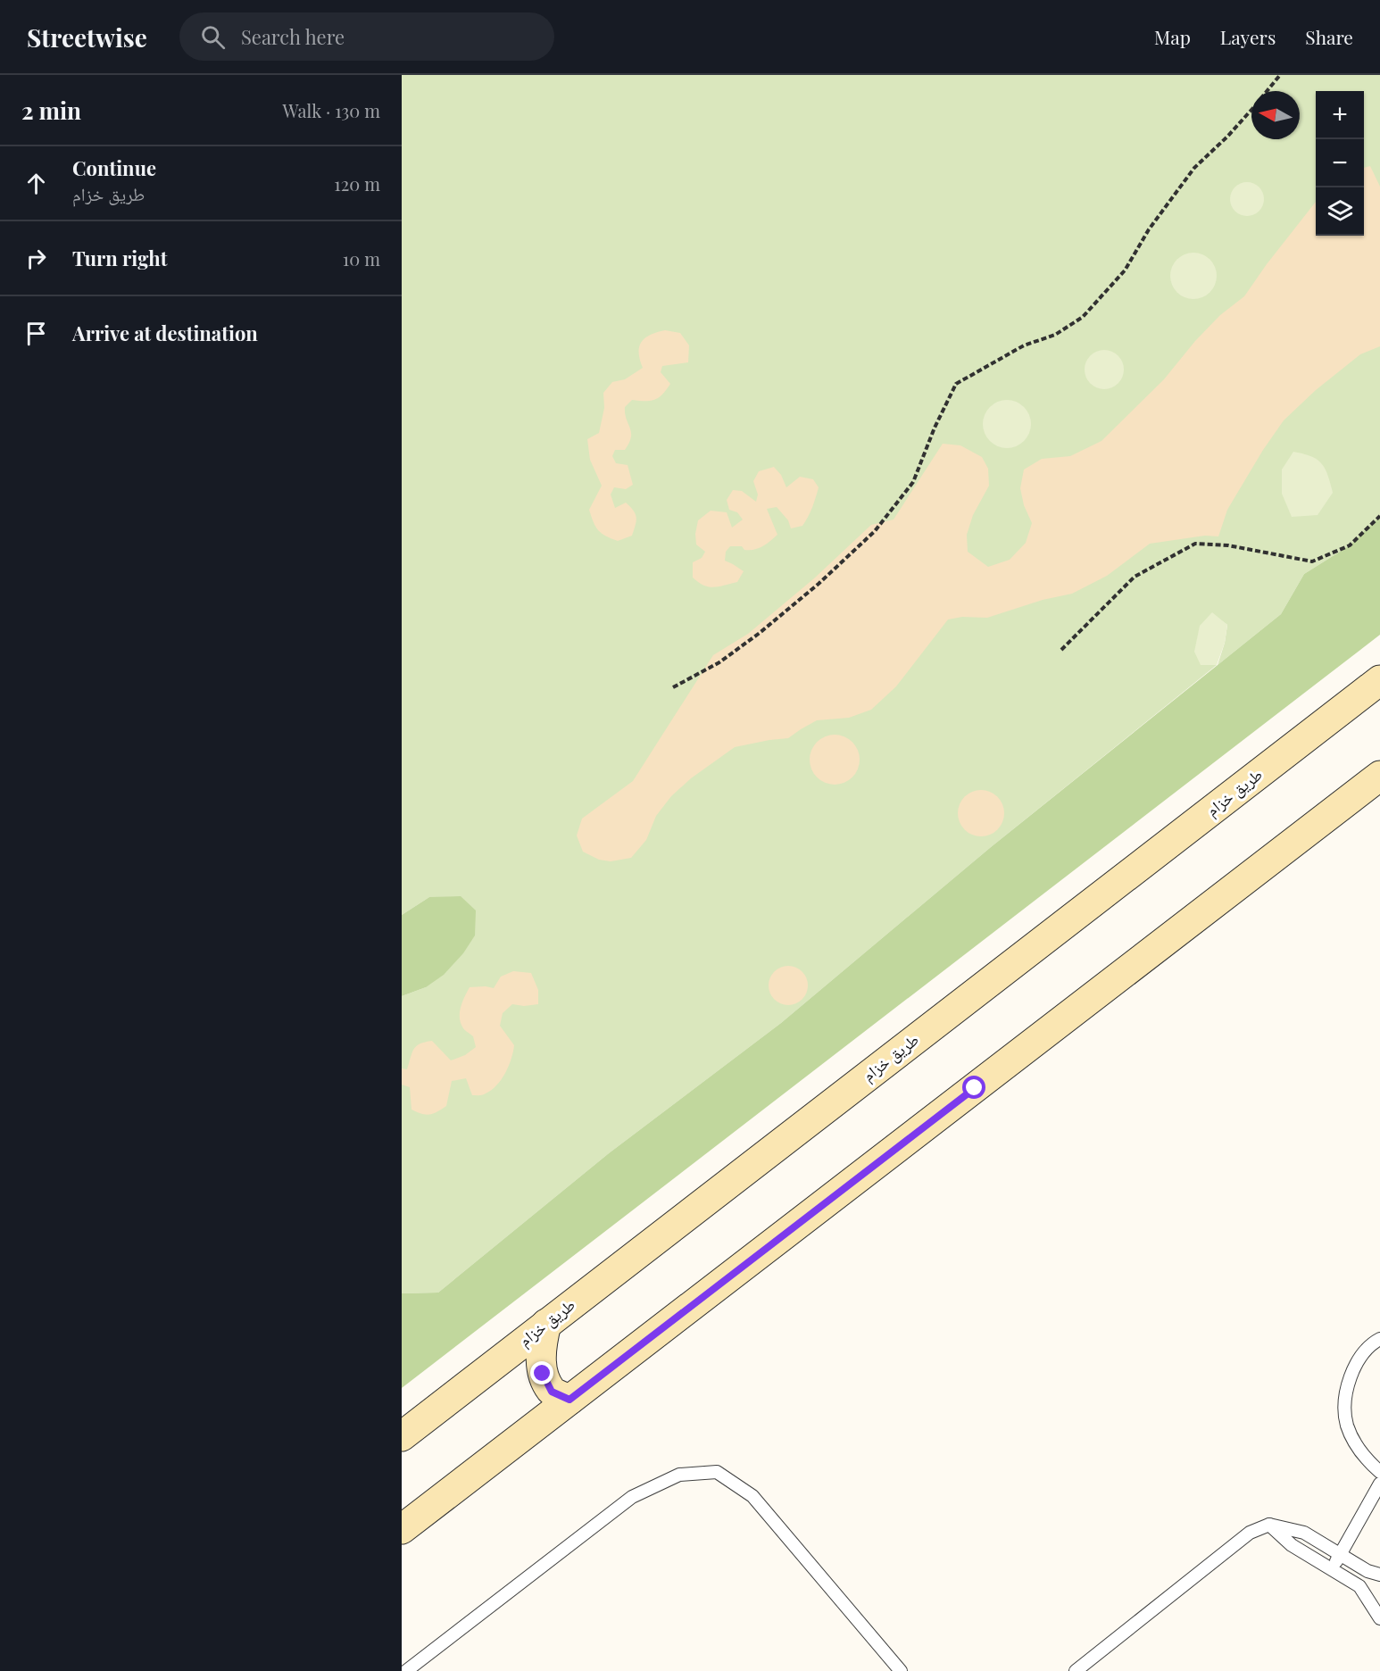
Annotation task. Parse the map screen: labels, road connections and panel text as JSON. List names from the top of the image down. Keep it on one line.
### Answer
{"streets":{"main road":["طريق خزام"]},"north":"left","page":{"header":"Streetwise","search":"Search here","nav":["Map","Layers","Share"],"heading":["2 min","Walk · 130 m"],"map_buttons":["+","−"],"list":[["Continue","طريق خزام","120 m"],["Turn right","10 m"],"Arrive at destination"]}}
